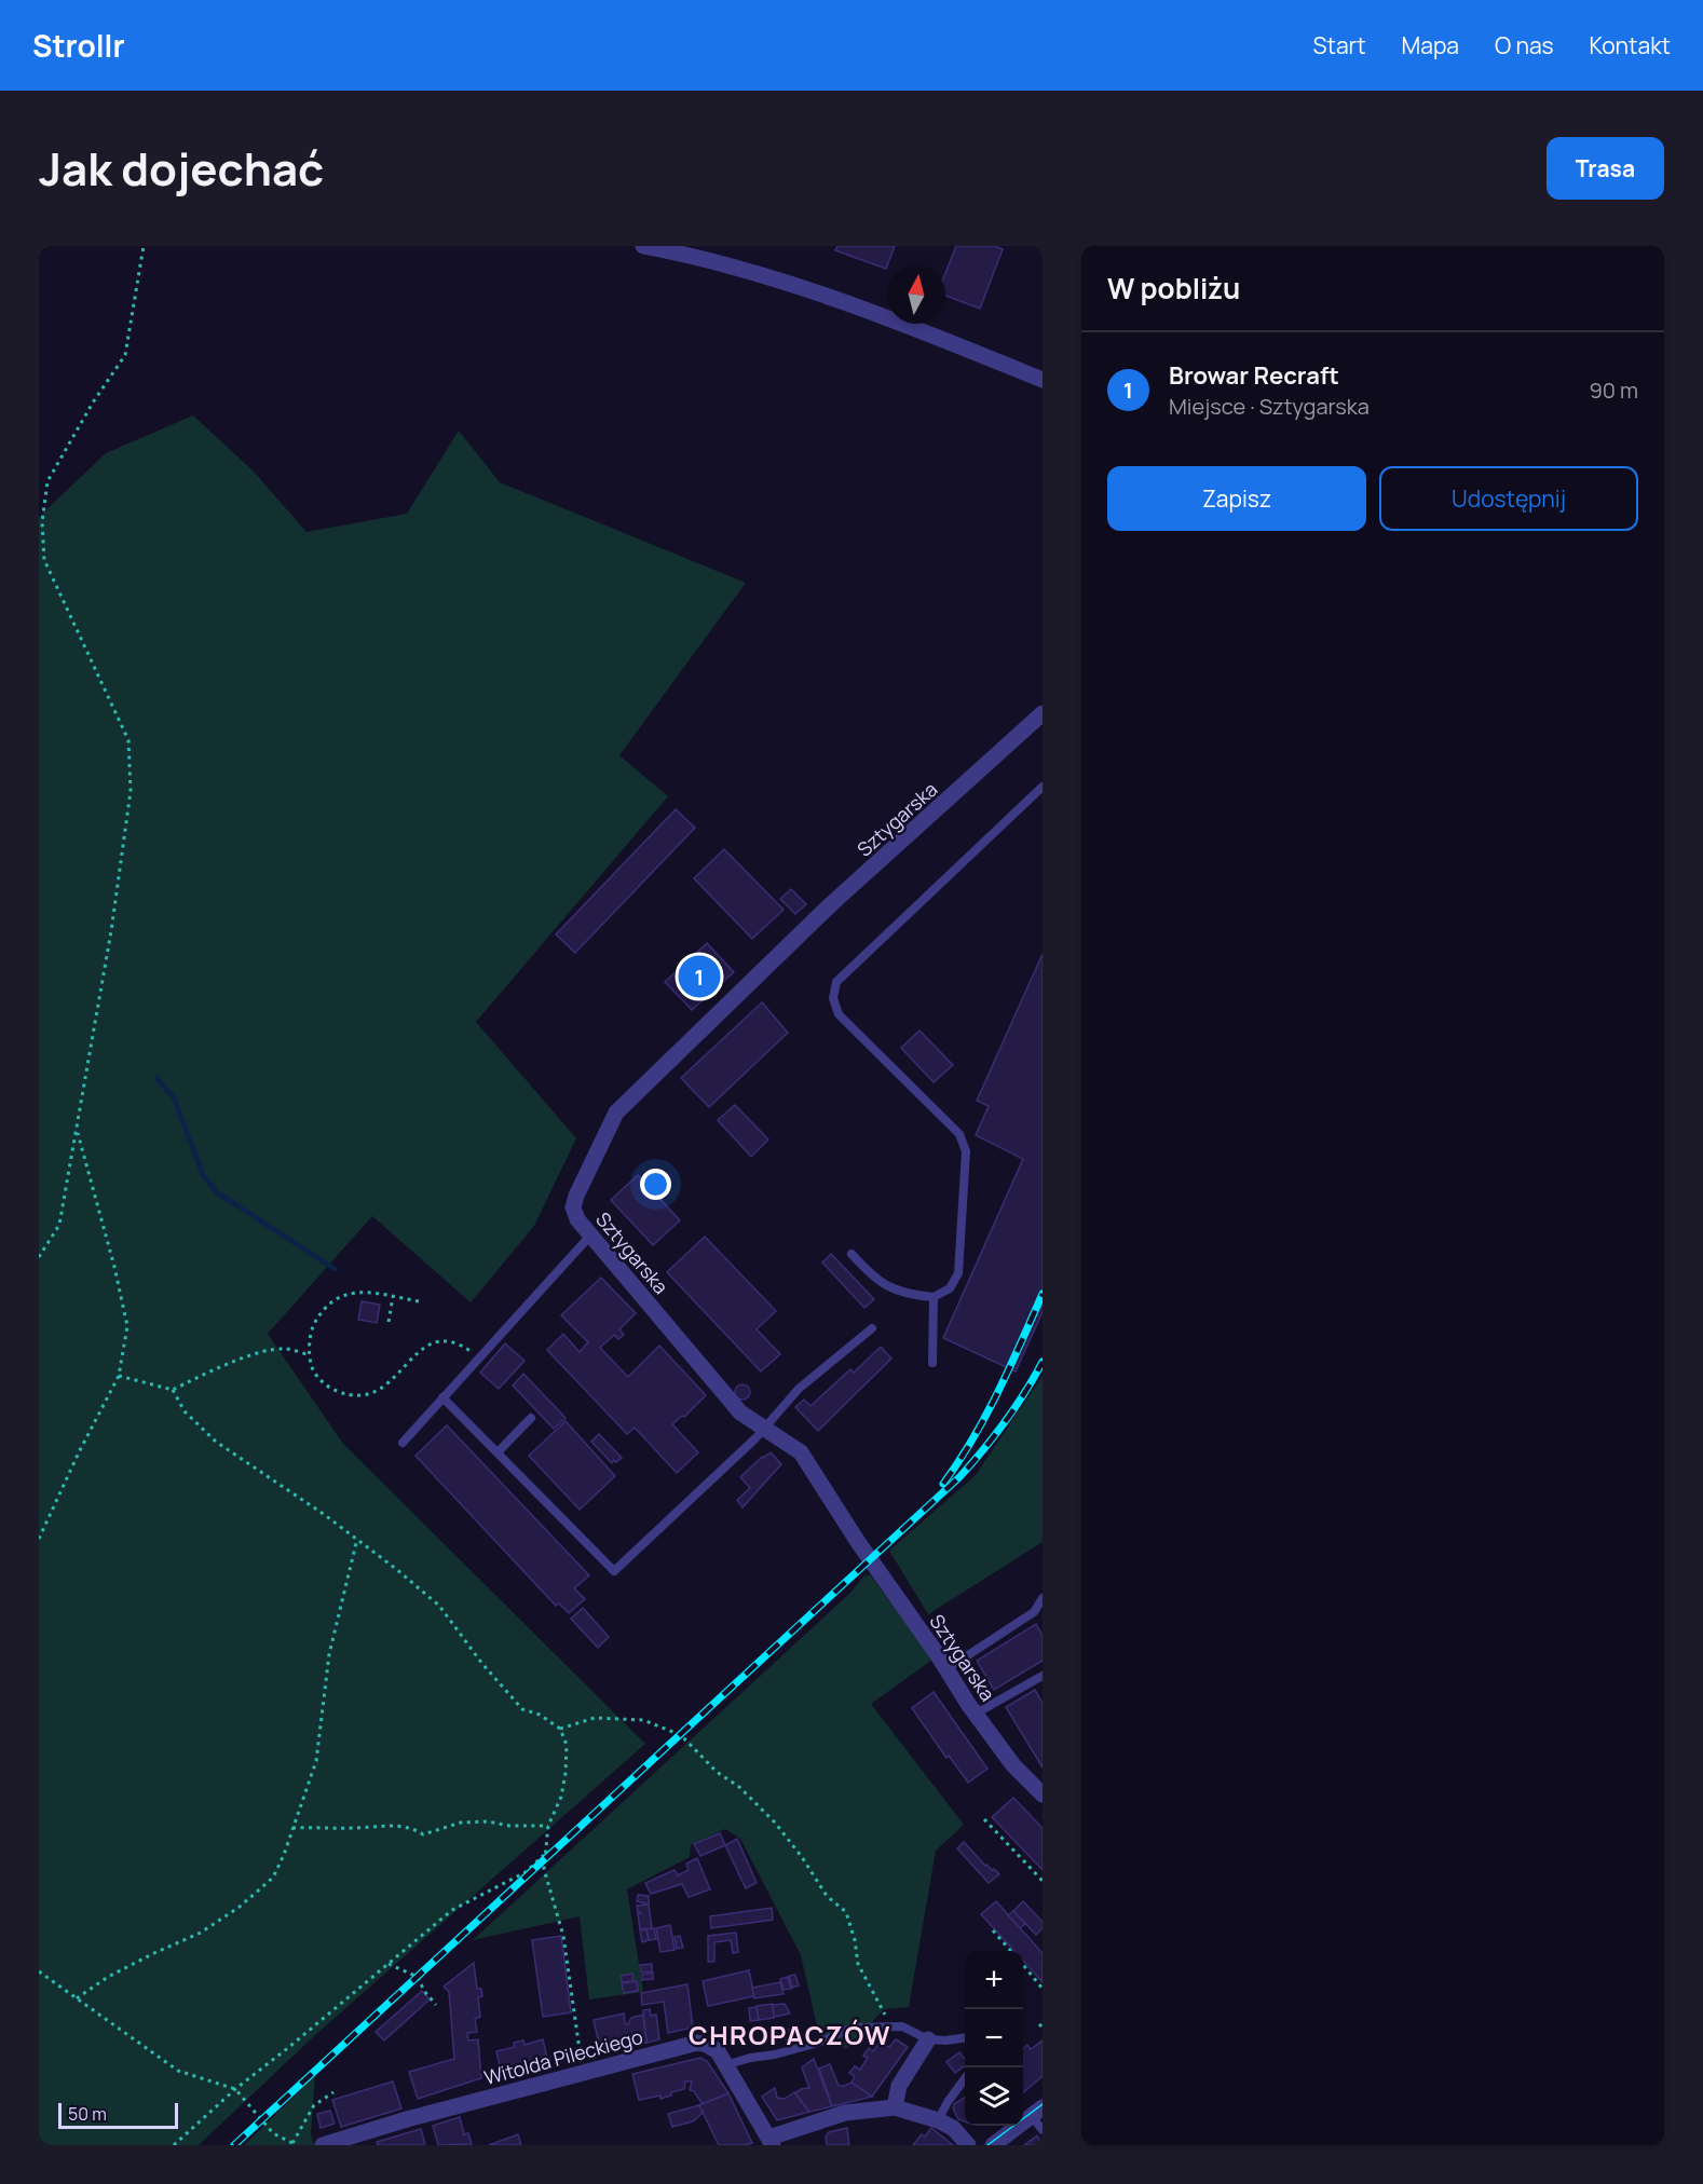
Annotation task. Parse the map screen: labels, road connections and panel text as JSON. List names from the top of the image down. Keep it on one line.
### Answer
{"streets":{"street":["Sztygarska","Witolda Pileckiego"]},"districts":["CHROPACZÓW"],"scale_bar":"50 m","north":"top","page":{"header":"Strollr","nav":["Start","Mapa","O nas","Kontakt"],"title":"Jak dojechać","buttons":["Trasa",["Zapisz","Udostępnij"]],"heading":"W pobliżu","list":[{"mark":"1","name":"Browar Recraft","note":"Miejsce · Sztygarska","value":"90 m"}],"pins":"1","map_buttons":["+","−"],"scale":"50 m"}}
